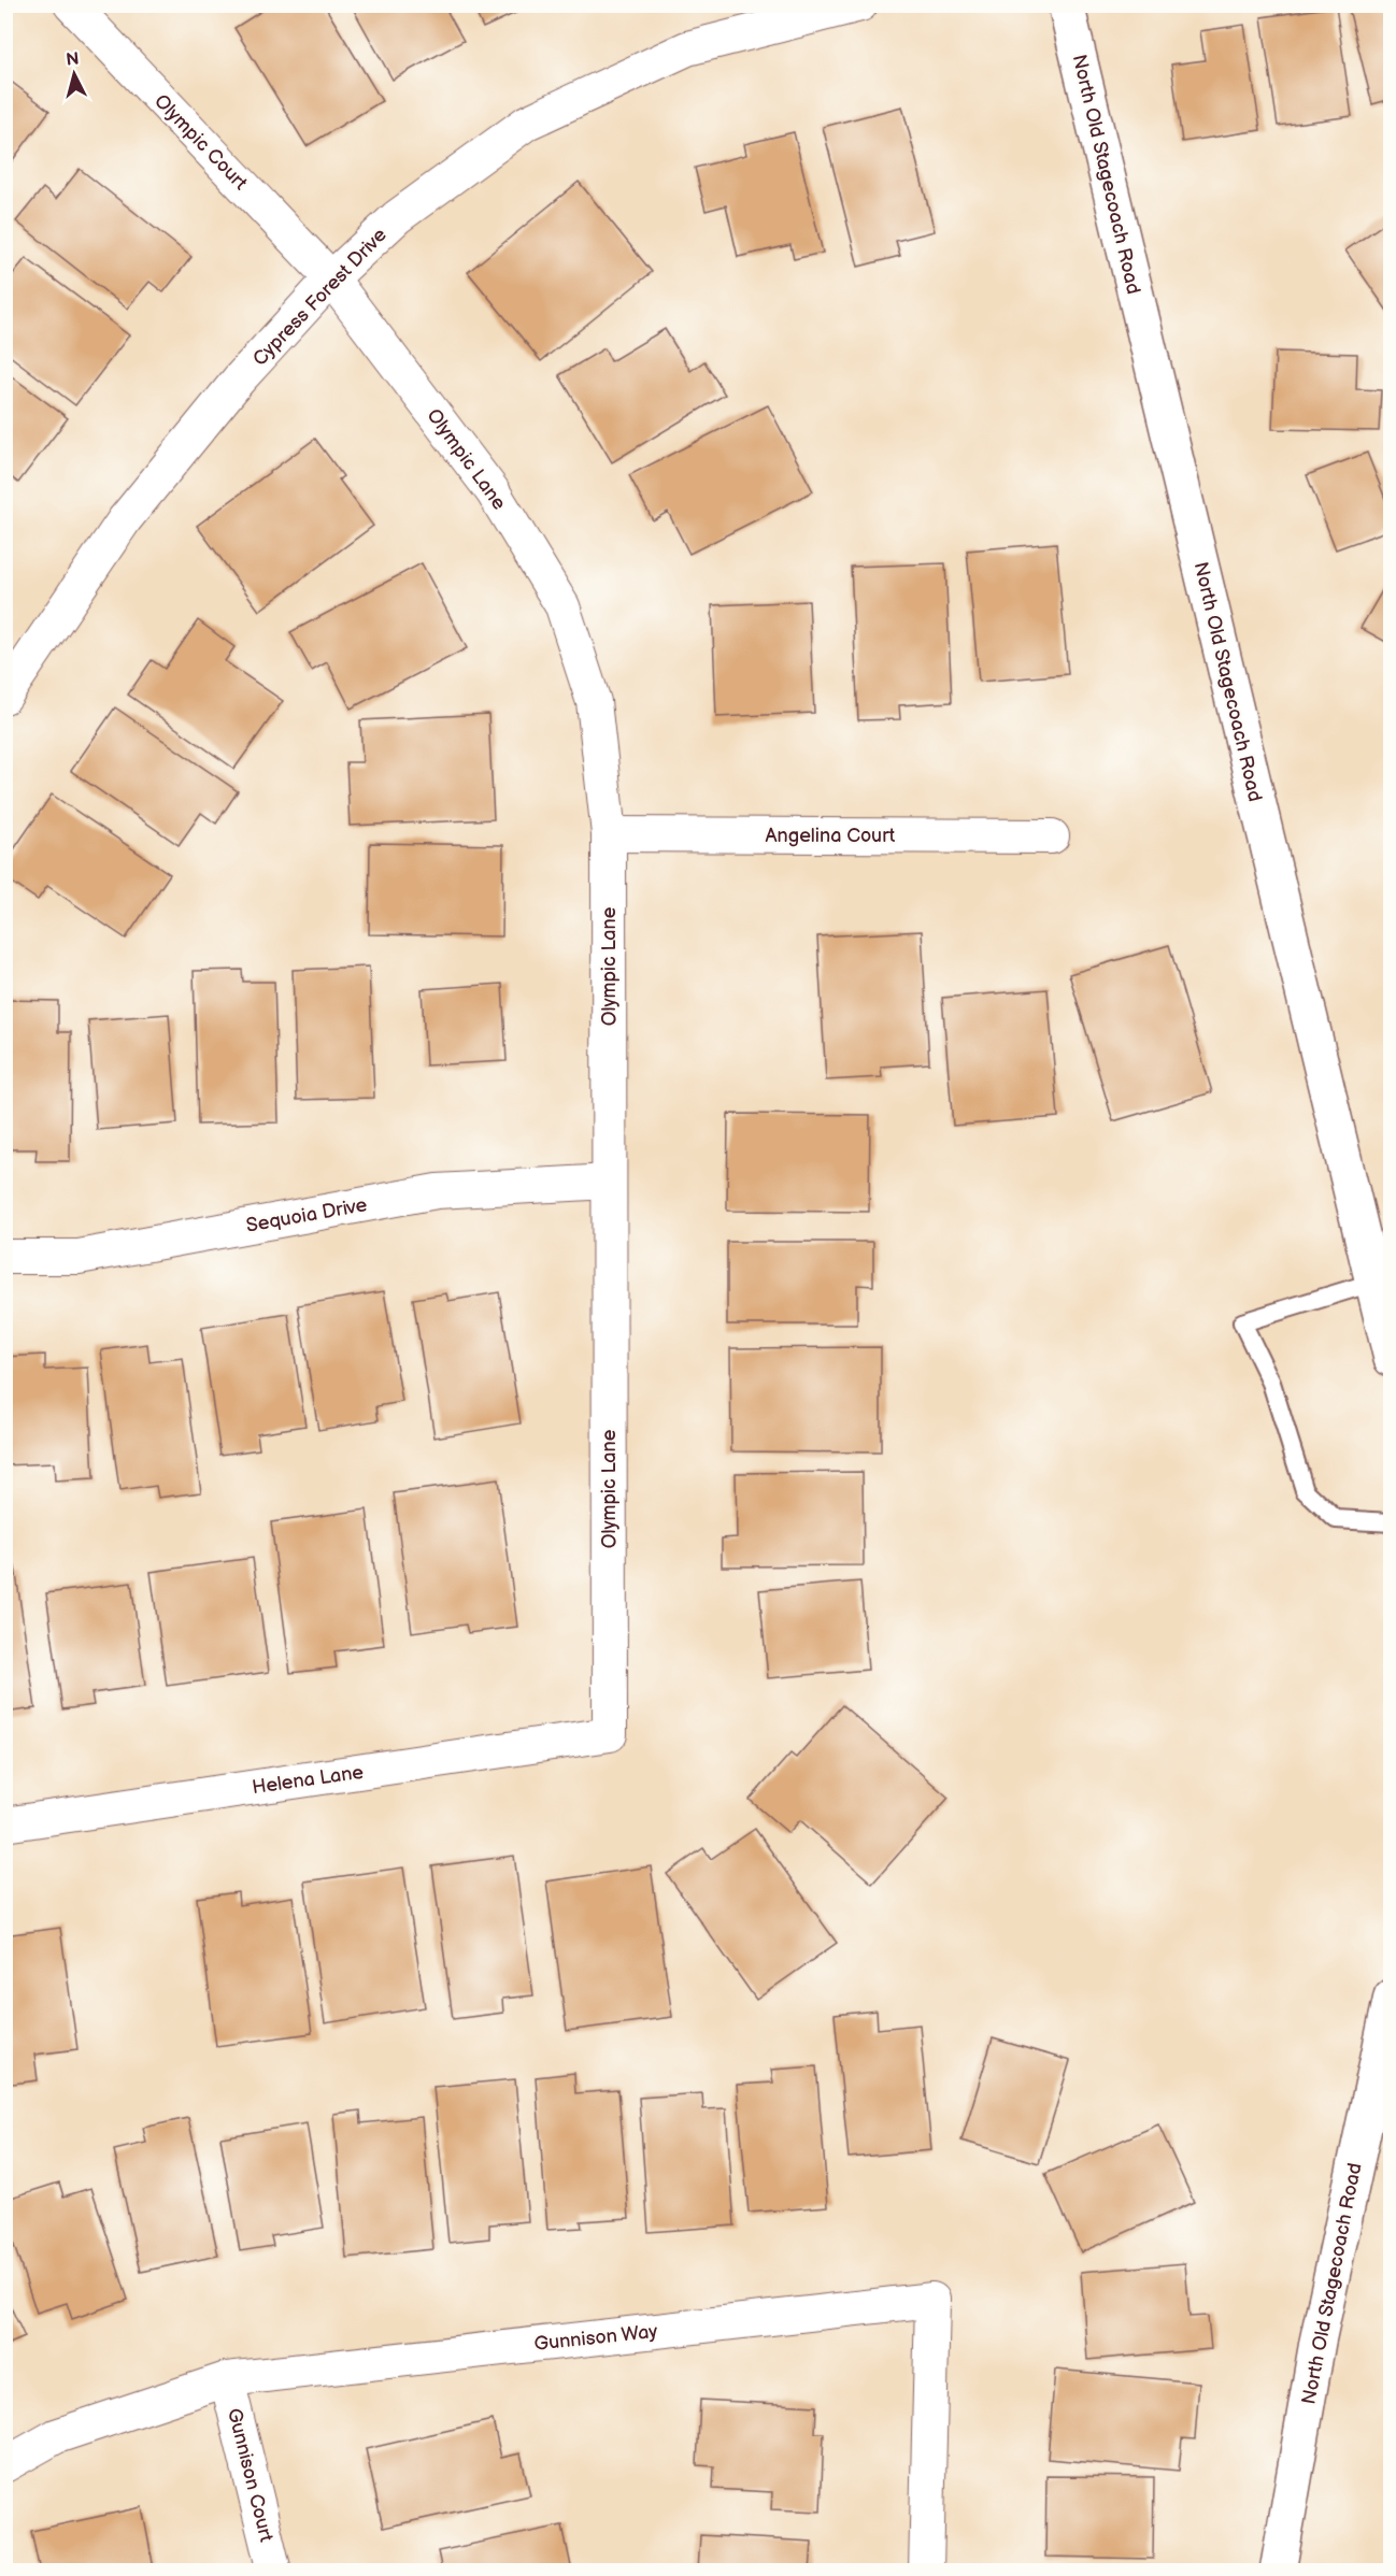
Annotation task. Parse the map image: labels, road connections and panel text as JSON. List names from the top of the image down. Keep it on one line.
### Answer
{"streets":{"street":["Olympic Court","North Old Stagecoach Road","Cypress Forest Drive","Olympic Lane","Angelina Court","Sequoia Drive","Helena Lane","Gunnison Way","Gunnison Court"]},"crossings":[["Olympic Court","Cypress Forest Drive"],["Olympic Court","Olympic Lane"],["Cypress Forest Drive","Olympic Lane"],["Olympic Lane","Angelina Court"],["Olympic Lane","Sequoia Drive"],["Olympic Lane","Helena Lane"],["Gunnison Way","Gunnison Court"]],"north":"top"}
